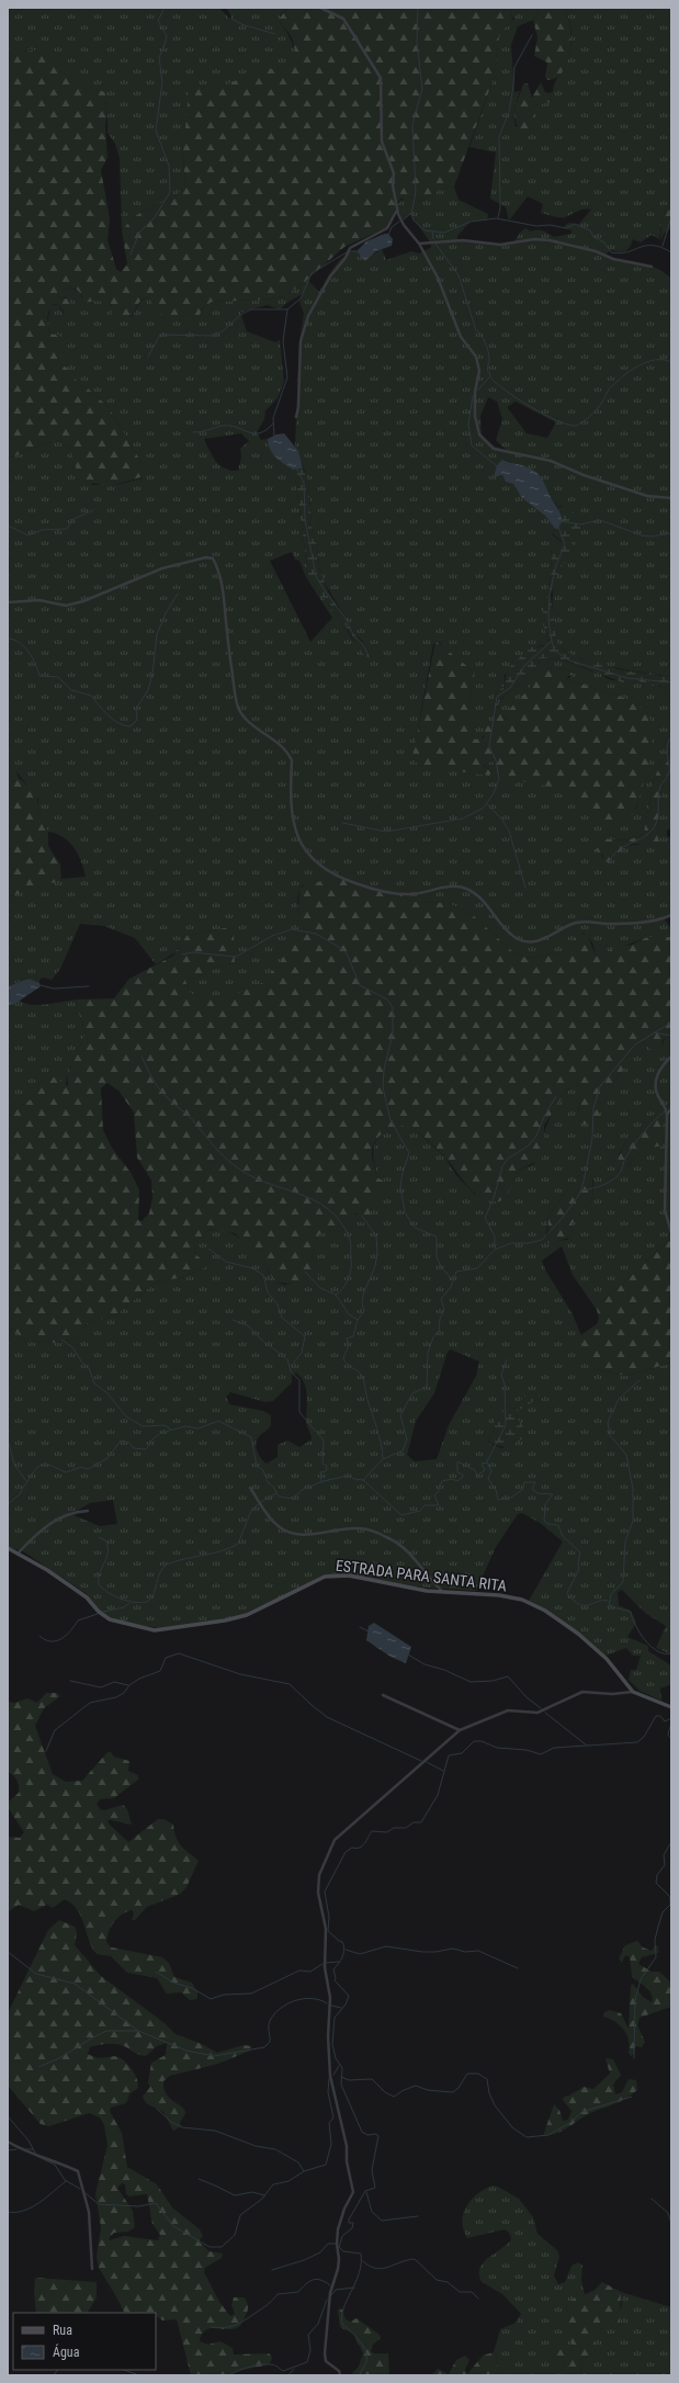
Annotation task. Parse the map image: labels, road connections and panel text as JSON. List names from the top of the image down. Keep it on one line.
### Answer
{"streets":{"main road":["ESTRADA PARA SANTA RITA"]},"legend":["Rua","Água"]}
